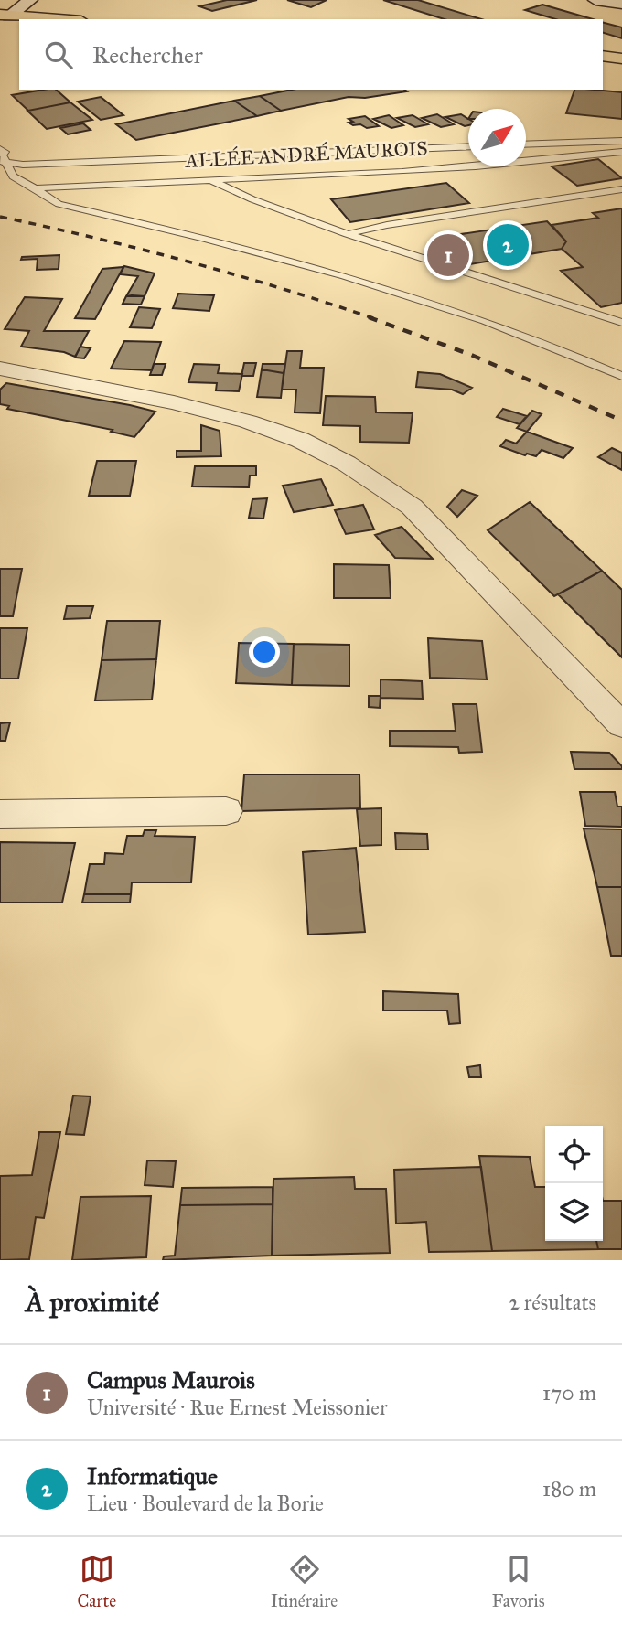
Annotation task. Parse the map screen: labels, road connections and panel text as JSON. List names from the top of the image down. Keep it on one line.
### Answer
{"streets":{"lane":["ALLÉE ANDRÉ MAUROIS"]},"north":"top right","page":{"search":"Rechercher","pins":["2","1"],"heading":["À proximité","2 résultats"],"list":[{"mark":"1","name":"Campus Maurois","note":"Université · Rue Ernest Meissonier","value":"170 m"},{"mark":"2","name":"Informatique","note":"Lieu · Boulevard de la Borie","value":"180 m"}],"nav":["Carte","Itinéraire","Favoris"]}}
